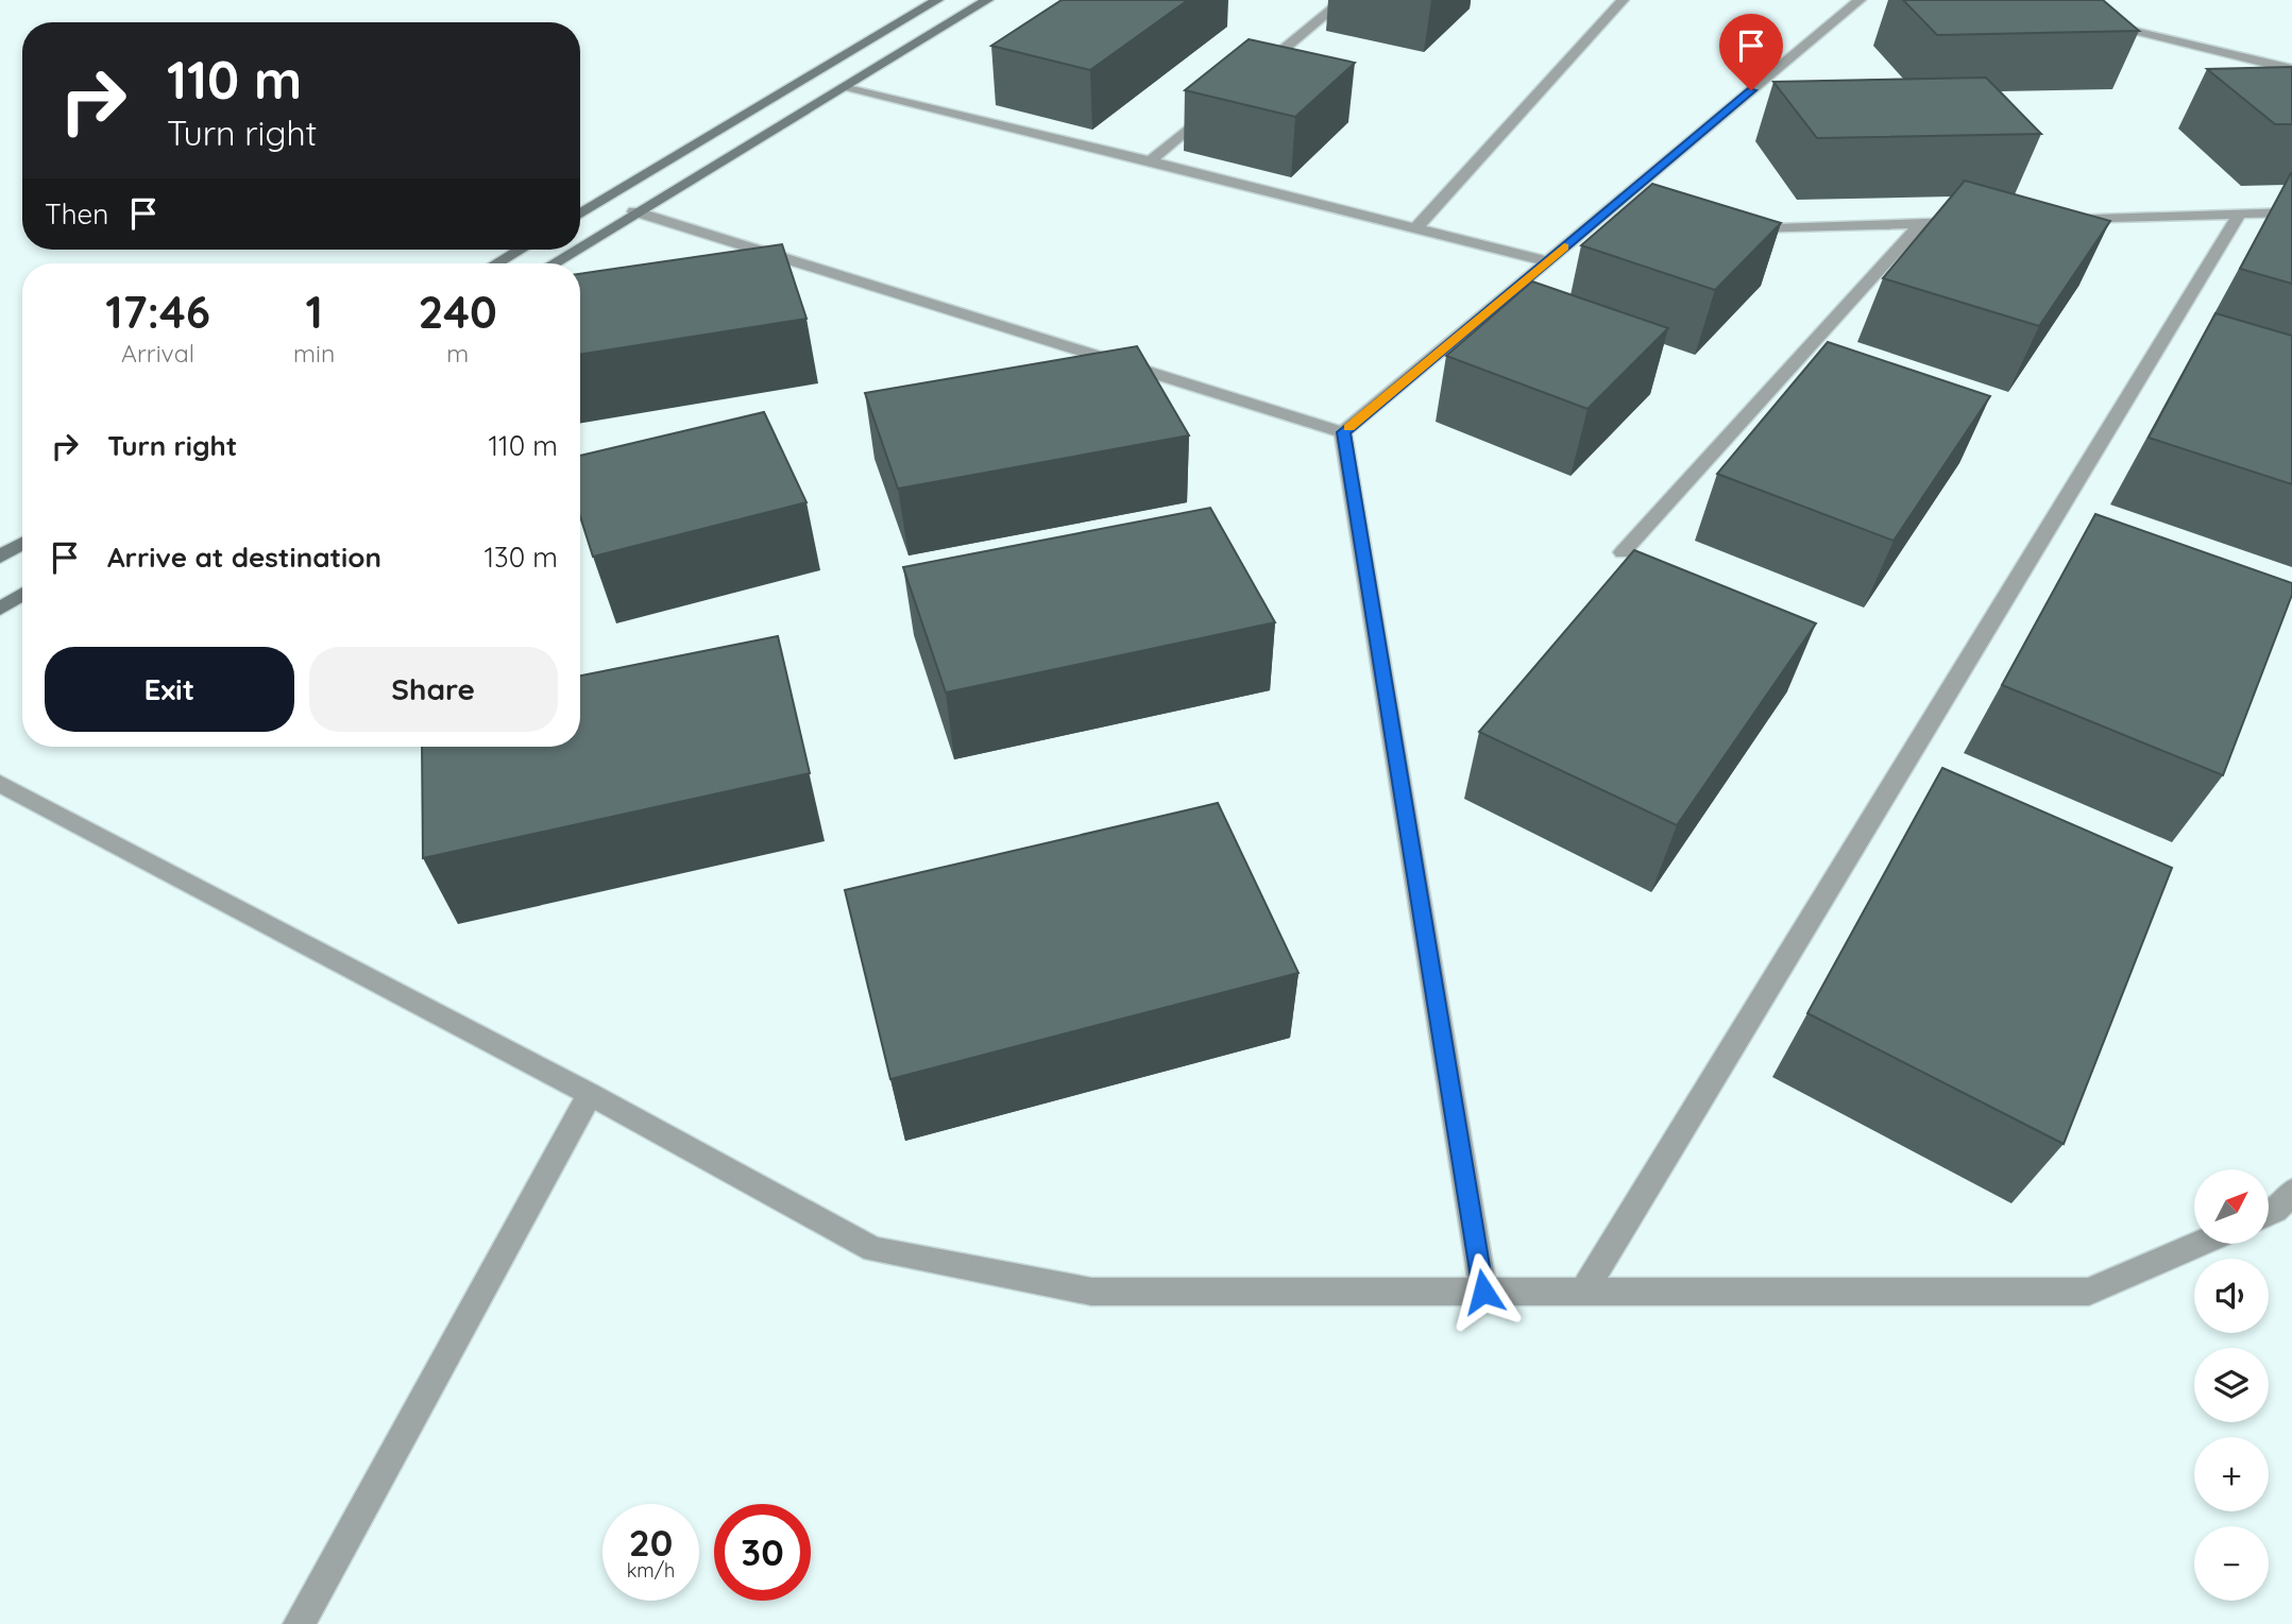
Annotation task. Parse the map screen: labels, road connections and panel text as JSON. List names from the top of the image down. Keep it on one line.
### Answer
{"north":"top right","page":{"turn":["110 m","Turn right"],"then":"Then","eta":["17:46","Arrival","1","min","240","m"],"list":[{"name":"Turn right","value":"110 m"},{"name":"Arrive at destination","value":"130 m"}],"buttons":["Exit","Share"],"map_buttons":["+","−"],"speed":"20 km/h","limit":"30"}}
